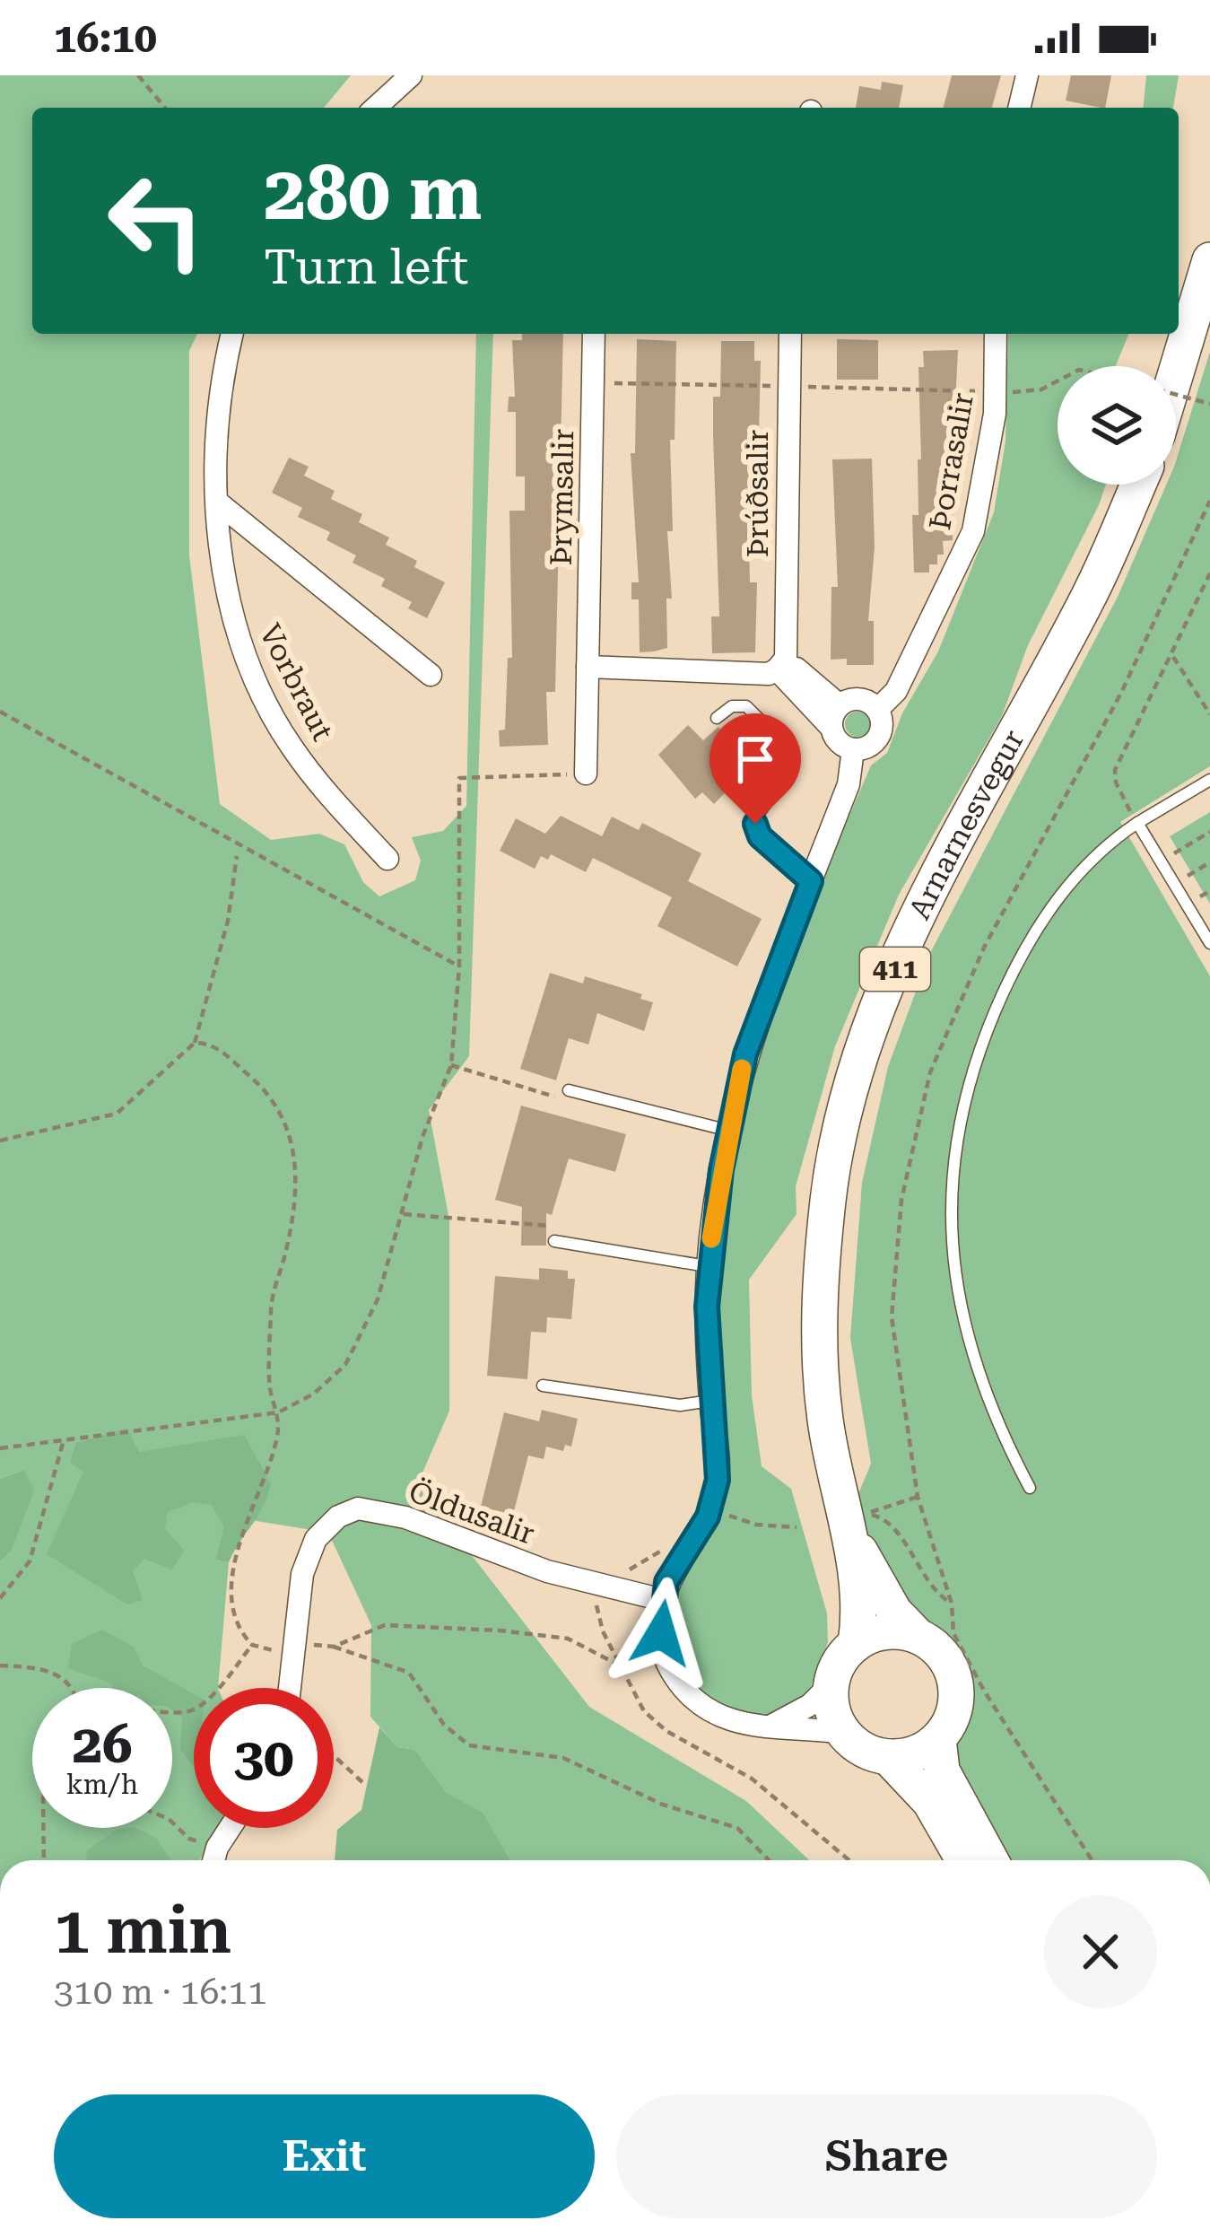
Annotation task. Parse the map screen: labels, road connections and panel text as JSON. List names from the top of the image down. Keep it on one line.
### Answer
{"streets":{"main road":["Arnarnesvegur","411"],"street":["Þorrasalir","Þrúðsalir","Þrymsalir","Vorbraut","Öldusalir"]},"crossings":[["Þorrasalir","Arnarnesvegur"],["Þorrasalir","411"],["Þorrasalir","Öldusalir"],["Arnarnesvegur","411"]],"page":{"status":"16:10","turn":["280 m","Turn left"],"speed":"26 km/h","limit":"30","heading":["1 min","310 m · 16:11"],"buttons":["Exit","Share"]}}
